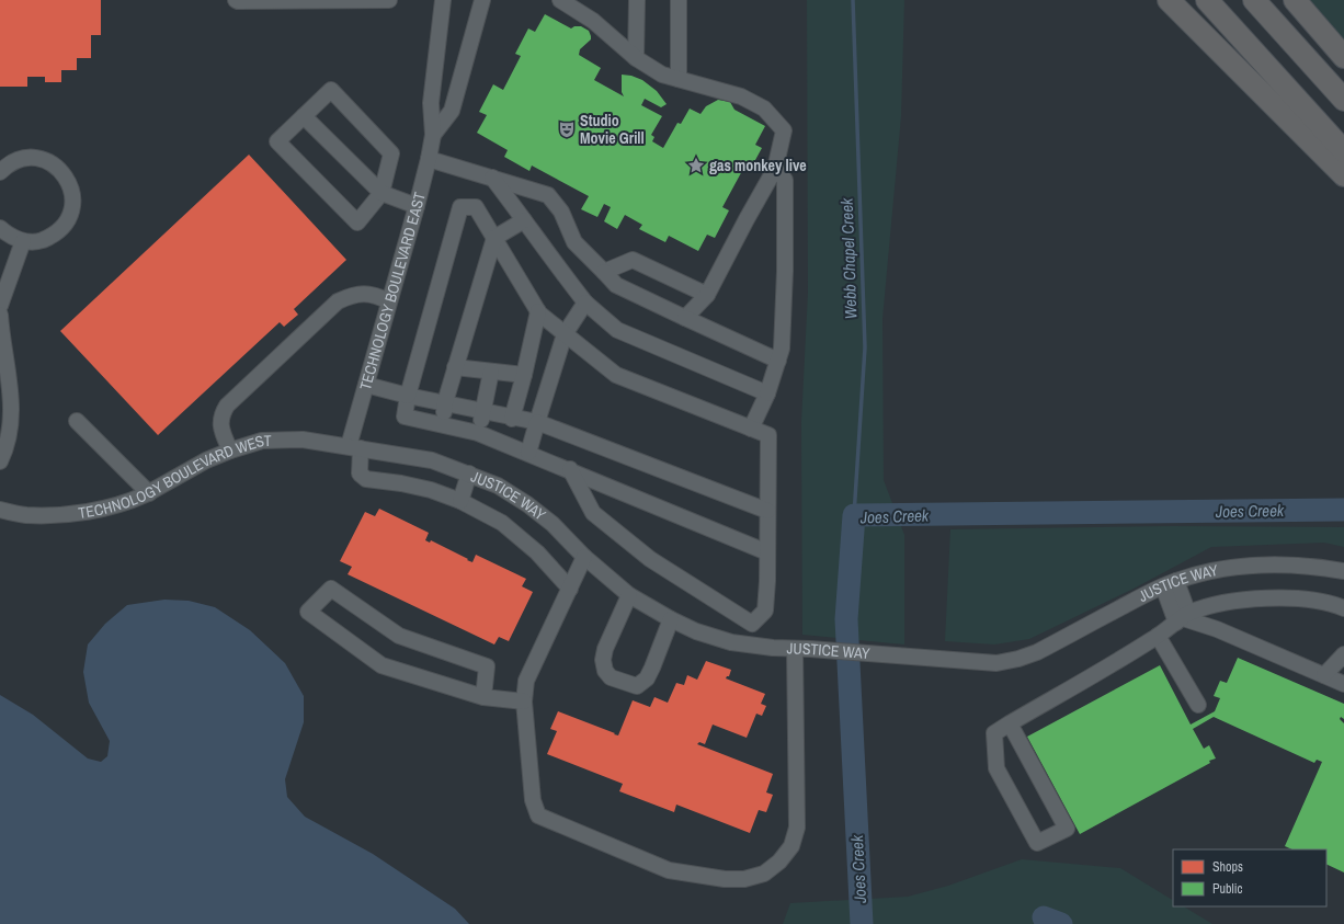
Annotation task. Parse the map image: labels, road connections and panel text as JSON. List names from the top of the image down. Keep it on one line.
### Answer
{"streets":{"street":["TECHNOLOGY BOULEVARD EAST","TECHNOLOGY BOULEVARD WEST","JUSTICE WAY"]},"crossings":[["TECHNOLOGY BOULEVARD EAST","TECHNOLOGY BOULEVARD WEST"],["TECHNOLOGY BOULEVARD EAST","JUSTICE WAY"],["TECHNOLOGY BOULEVARD WEST","JUSTICE WAY"]],"water":["Webb Chapel Creek","Joes Creek"],"places":{"theatre":["Studio Movie Grill"],"place":["gas monkey live"]},"legend":["Shops","Public"]}
